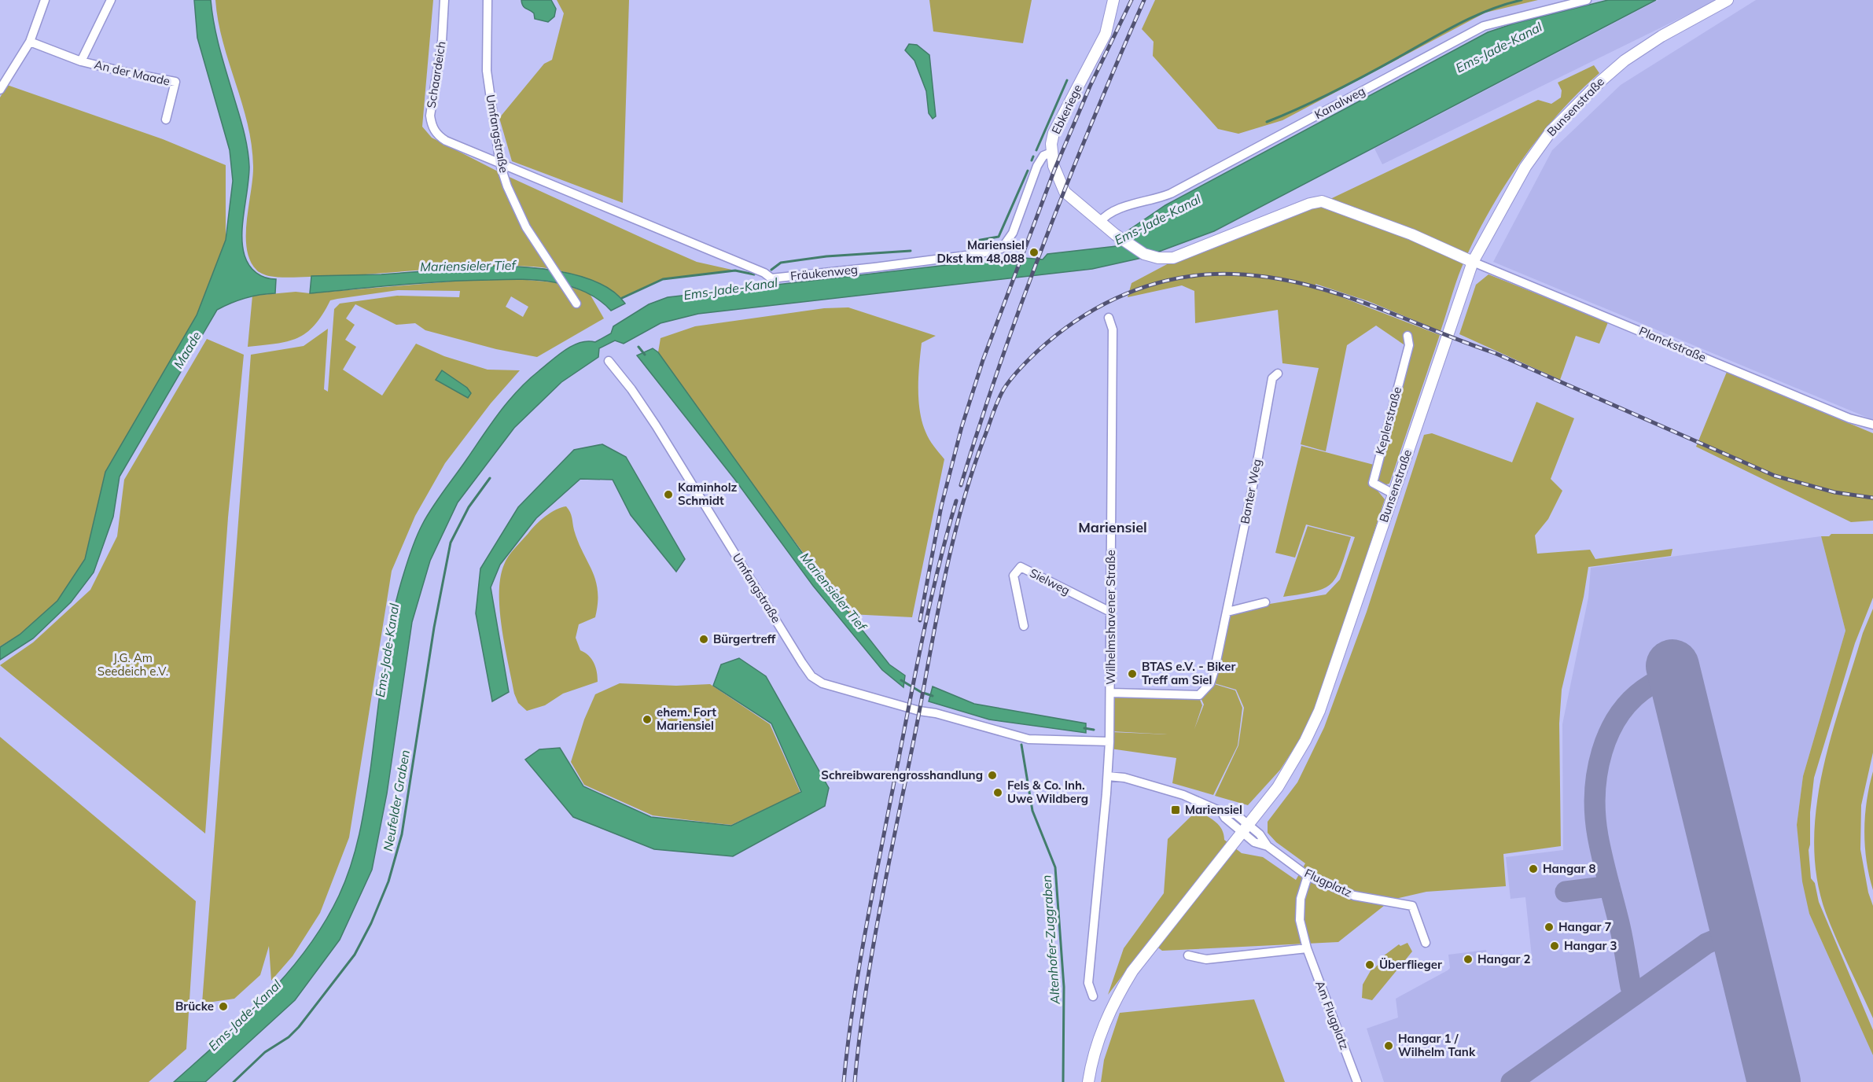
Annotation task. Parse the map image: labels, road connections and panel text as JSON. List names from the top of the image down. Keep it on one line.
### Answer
{"streets":{"street":["An der Maade","Schaardeich","Kanalweg","Bunsenstraße","Ebkeriege","Umfangstraße","Fräukenweg","Planckstraße","Keplerstraße","Banter Weg","Sielweg","Wilhelmshavener Straße","Flugplatz","Am Flugplatz"]},"crossings":[["Schaardeich","Umfangstraße"],["Schaardeich","Fräukenweg"],["Kanalweg","Ebkeriege"],["Bunsenstraße","Ebkeriege"],["Bunsenstraße","Planckstraße"],["Bunsenstraße","Keplerstraße"],["Bunsenstraße","Flugplatz"],["Ebkeriege","Fräukenweg"],["Ebkeriege","Planckstraße"],["Umfangstraße","Fräukenweg"],["Umfangstraße","Wilhelmshavener Straße"],["Banter Weg","Wilhelmshavener Straße"],["Sielweg","Wilhelmshavener Straße"],["Flugplatz","Am Flugplatz"]],"districts":["Mariensiel"],"water":["Ems-Jade-Kanal","Mariensieler Tief","Maade","Neufelder Graben","Altenhofer-Zuggraben"],"parks":["J.G. Am Seedeich e.V."],"places":{"other":["Mariensiel Dkst km 48,088","Kaminholz Schmidt","Bürgertreff","BTAS e.V. - Biker Treff am Siel","ehem. Fort Mariensiel","Schreibwarengrosshandlung","Fels & Co. Inh. Uwe Wildberg","Hangar 8","Hangar 7","Hangar 3","Hangar 2","Überflieger","Brücke","Hangar 1 / Wilhelm Tank"],"transit":["Mariensiel"]}}
